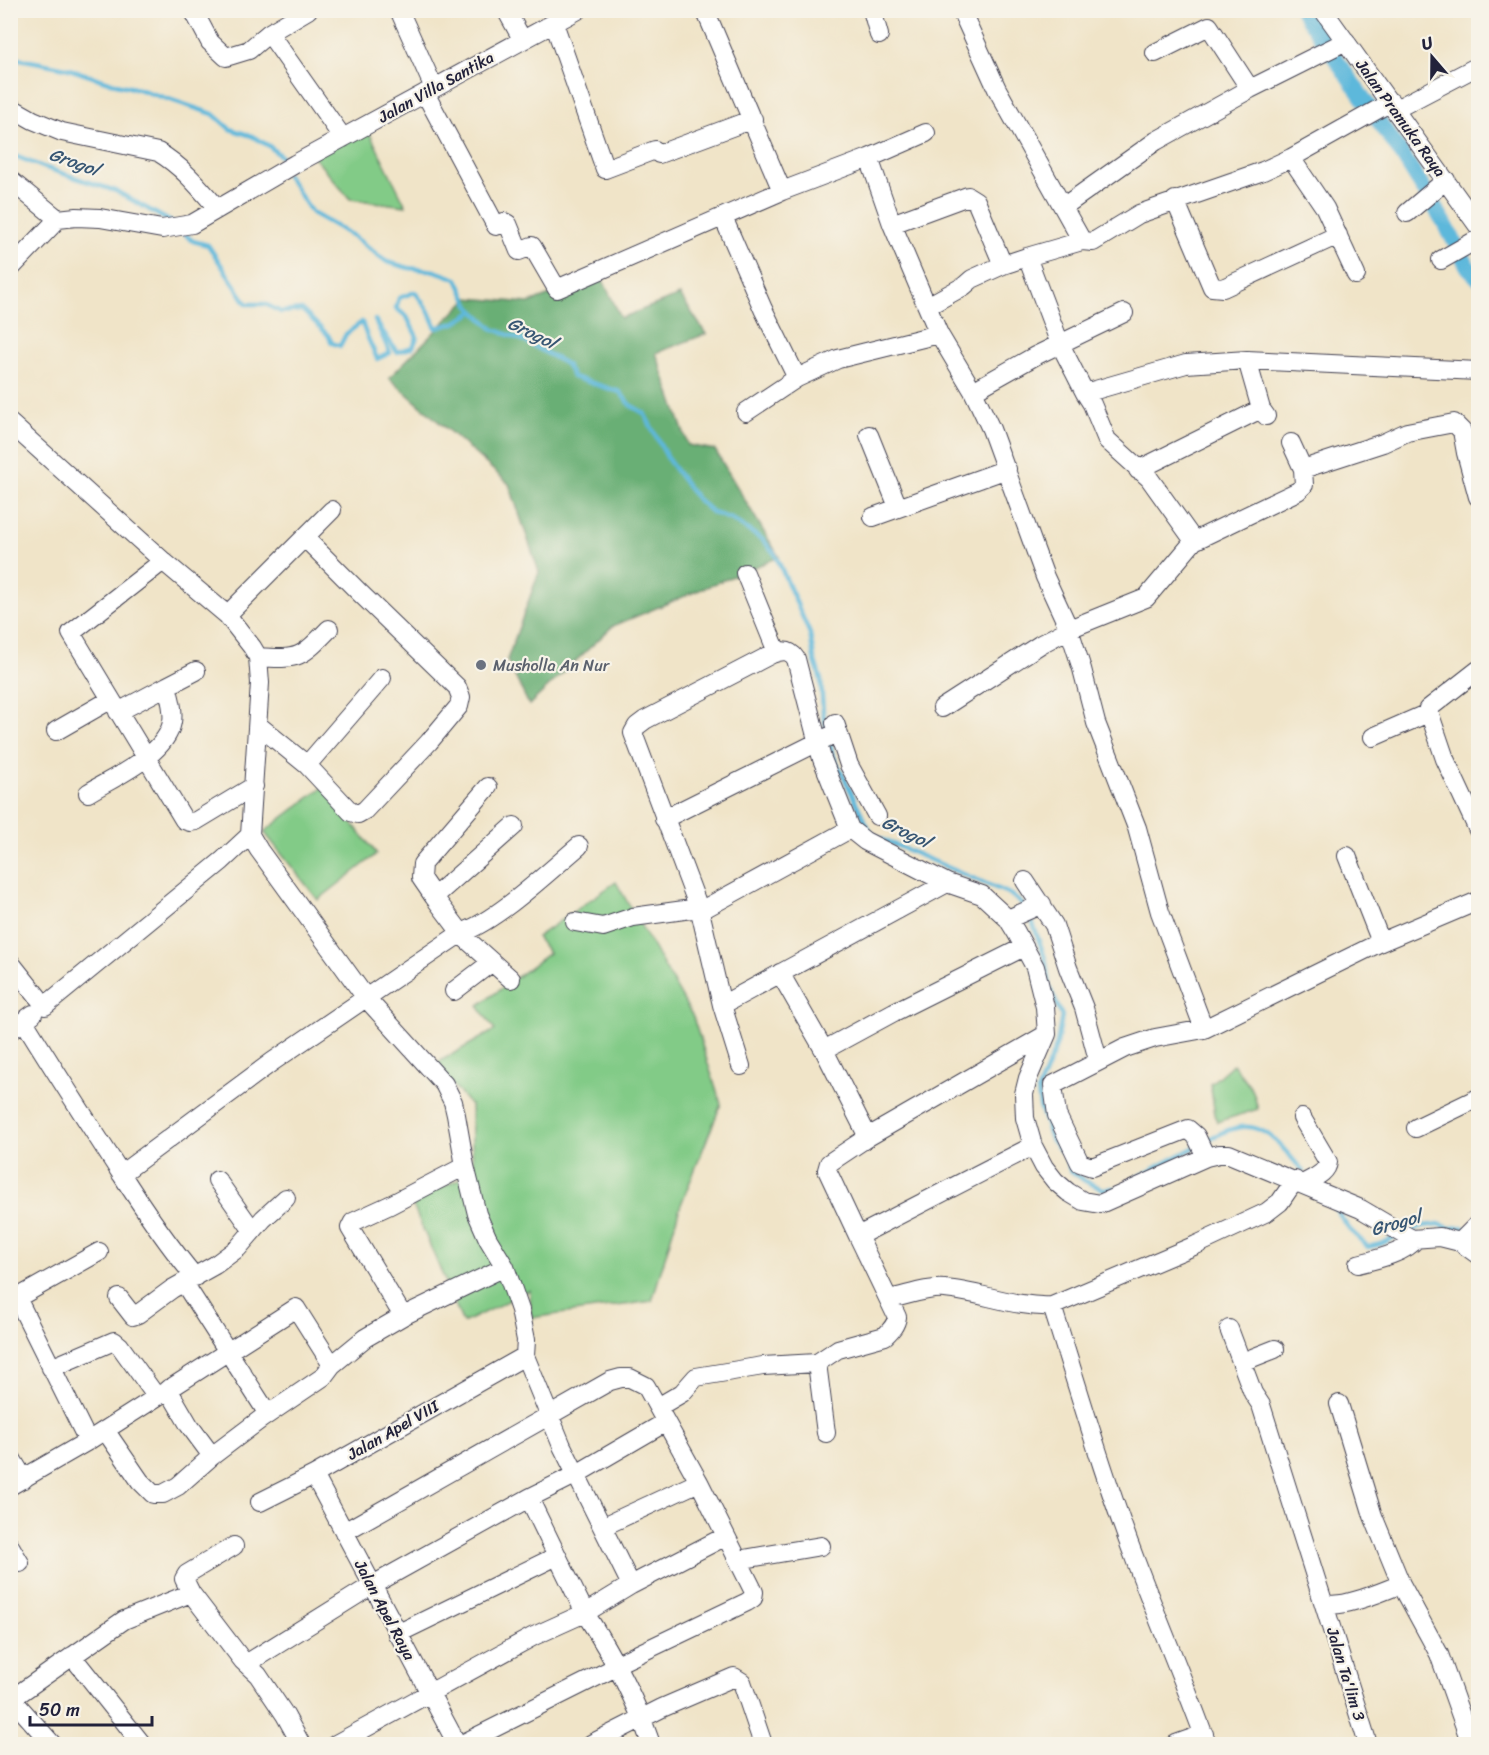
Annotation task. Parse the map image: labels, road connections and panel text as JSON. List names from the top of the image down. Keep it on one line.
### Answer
{"streets":{"street":["Jalan Villa Santika","Jalan Pramuka Raya","Jalan Apel VIII","Jalan Apel Raya","Jalan Ta'lim 3"]},"crossings":[["Jalan Apel VIII","Jalan Apel Raya"]],"water":["Grogol"],"places":["Musholla An Nur"],"scale_bar":"50 m","north":"top"}
